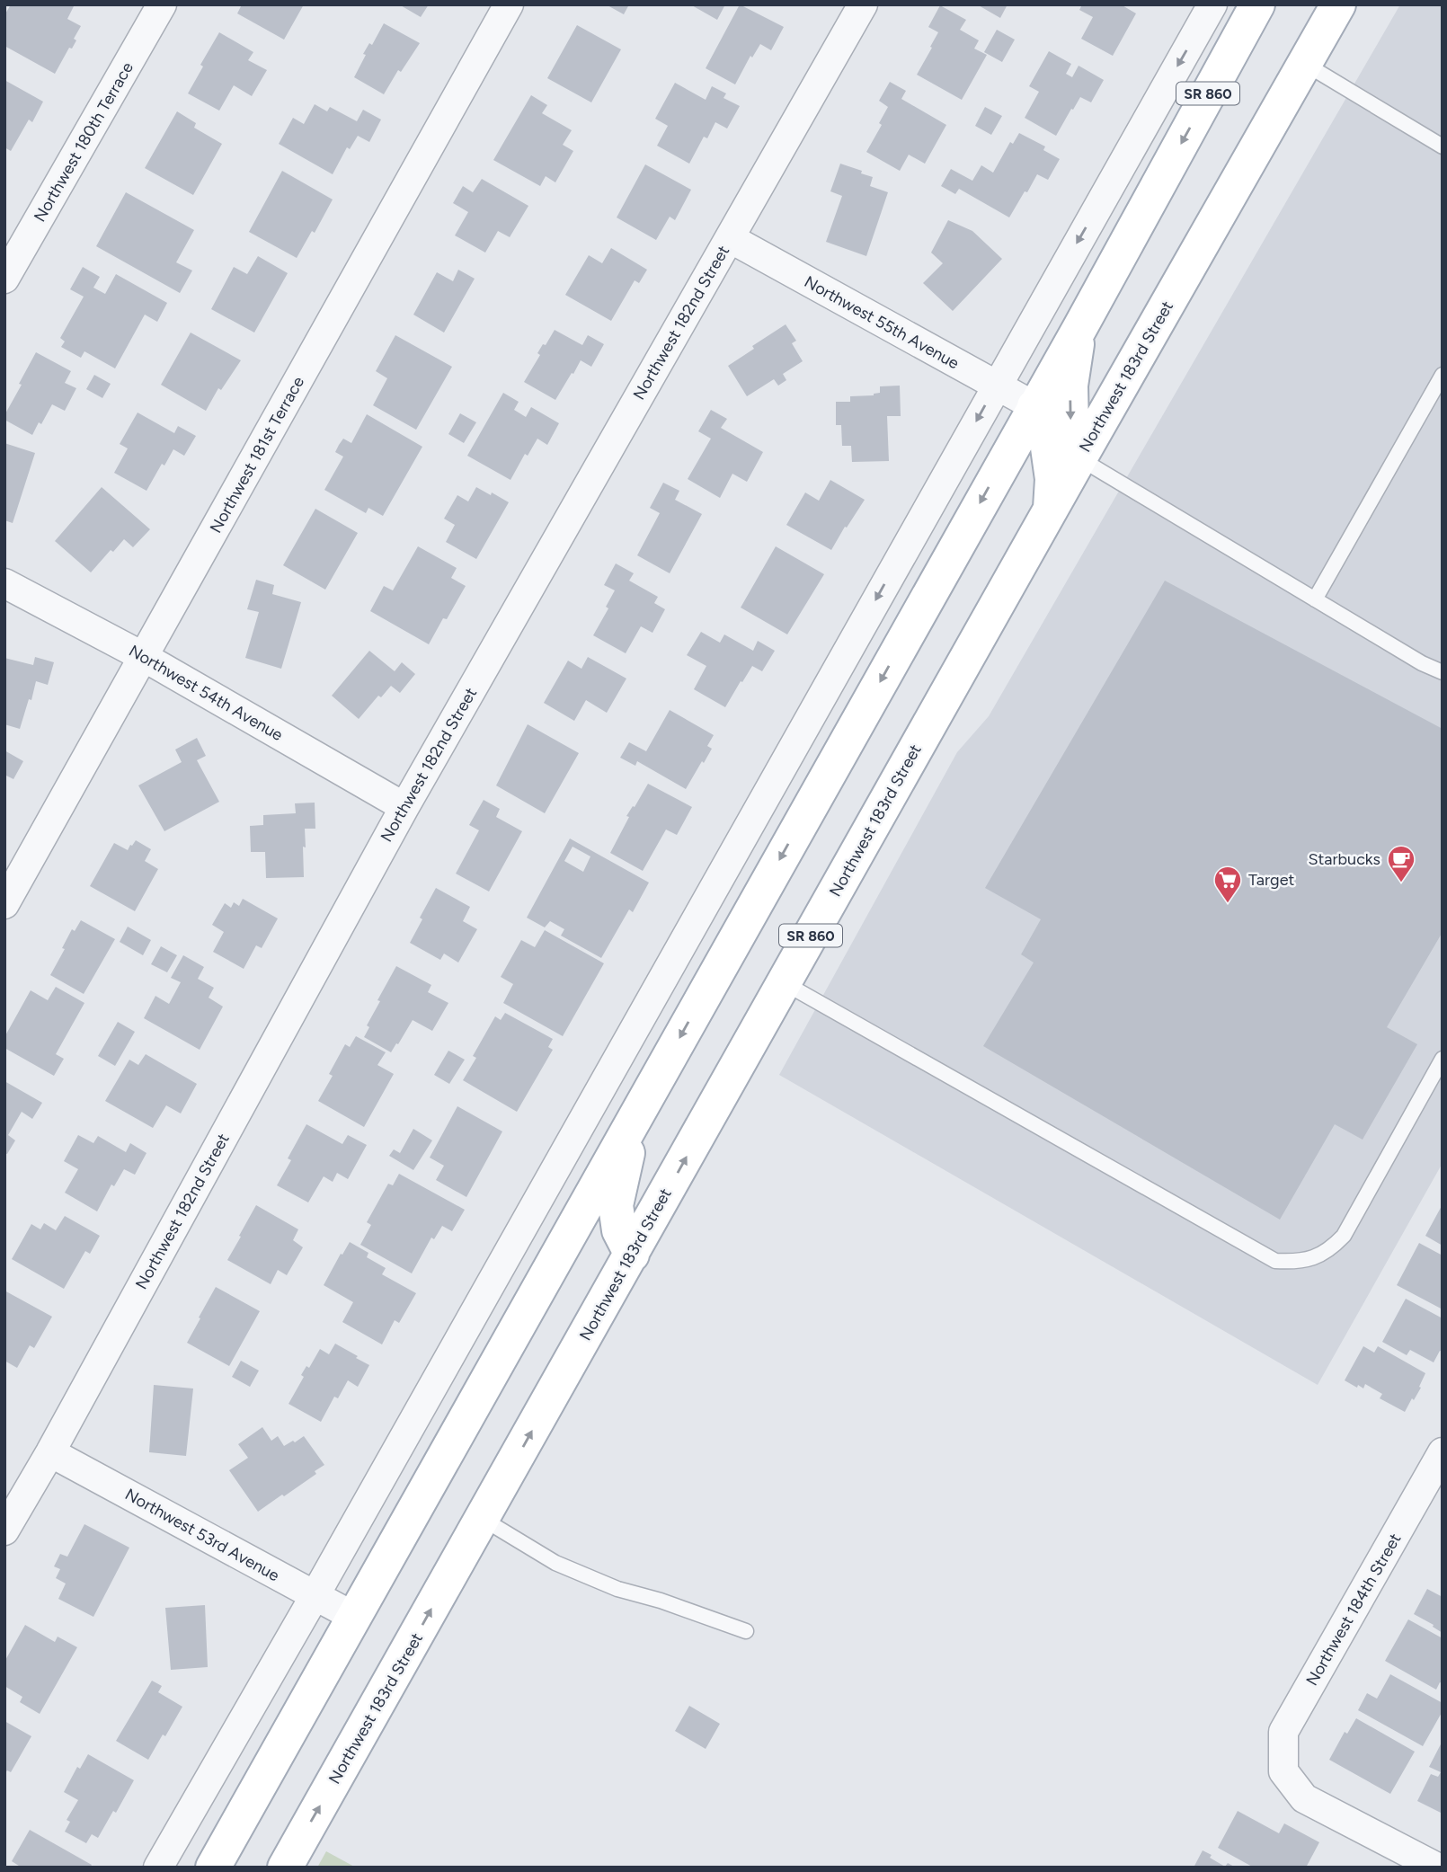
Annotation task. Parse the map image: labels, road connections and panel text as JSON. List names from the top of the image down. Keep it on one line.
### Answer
{"streets":{"main road":["SR 860","Northwest 183rd Street"],"street":["Northwest 180th Terrace","Northwest 182nd Street","Northwest 55th Avenue","Northwest 181st Terrace","Northwest 54th Avenue","Northwest 53rd Avenue","Northwest 184th Street"]},"crossings":[["SR 860","Northwest 55th Avenue"],["SR 860","Northwest 53rd Avenue"],["Northwest 182nd Street","Northwest 55th Avenue"],["Northwest 182nd Street","Northwest 54th Avenue"],["Northwest 182nd Street","Northwest 53rd Avenue"],["Northwest 181st Terrace","Northwest 54th Avenue"]],"places":{"cafe":["Starbucks"],"supermarket":["Target"]}}
